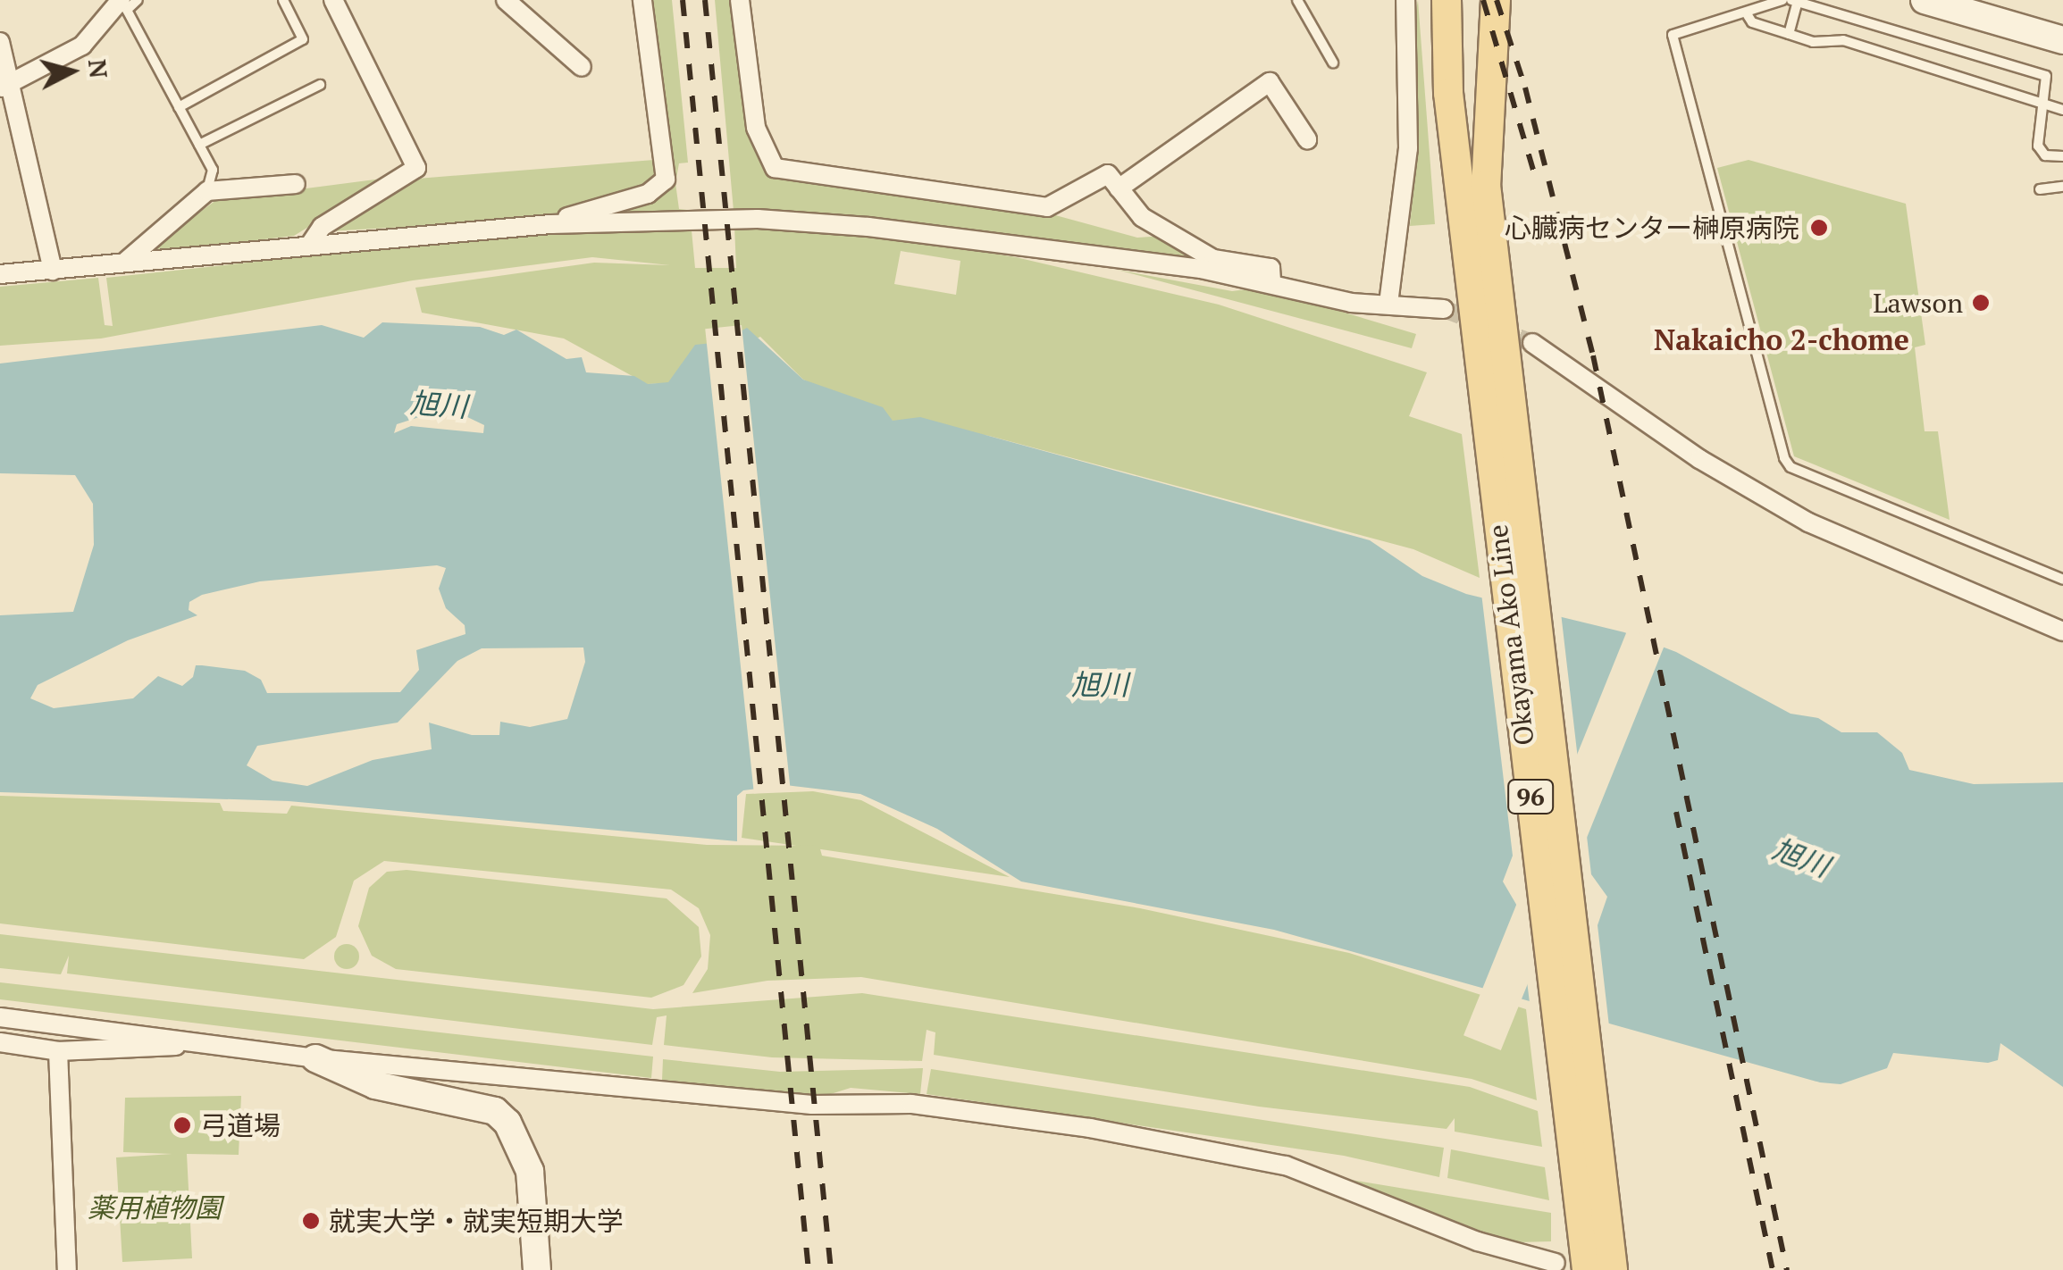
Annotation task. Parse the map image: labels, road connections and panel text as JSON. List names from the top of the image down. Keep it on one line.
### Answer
{"streets":{"main road":["Okayama Ako Line","96"]},"districts":["Nakaicho 2-chome"],"water":["旭川"],"parks":["薬用植物園"],"places":["心臓病センター榊原病院","Lawson","弓道場","就実大学・就実短期大学"],"north":"right"}
